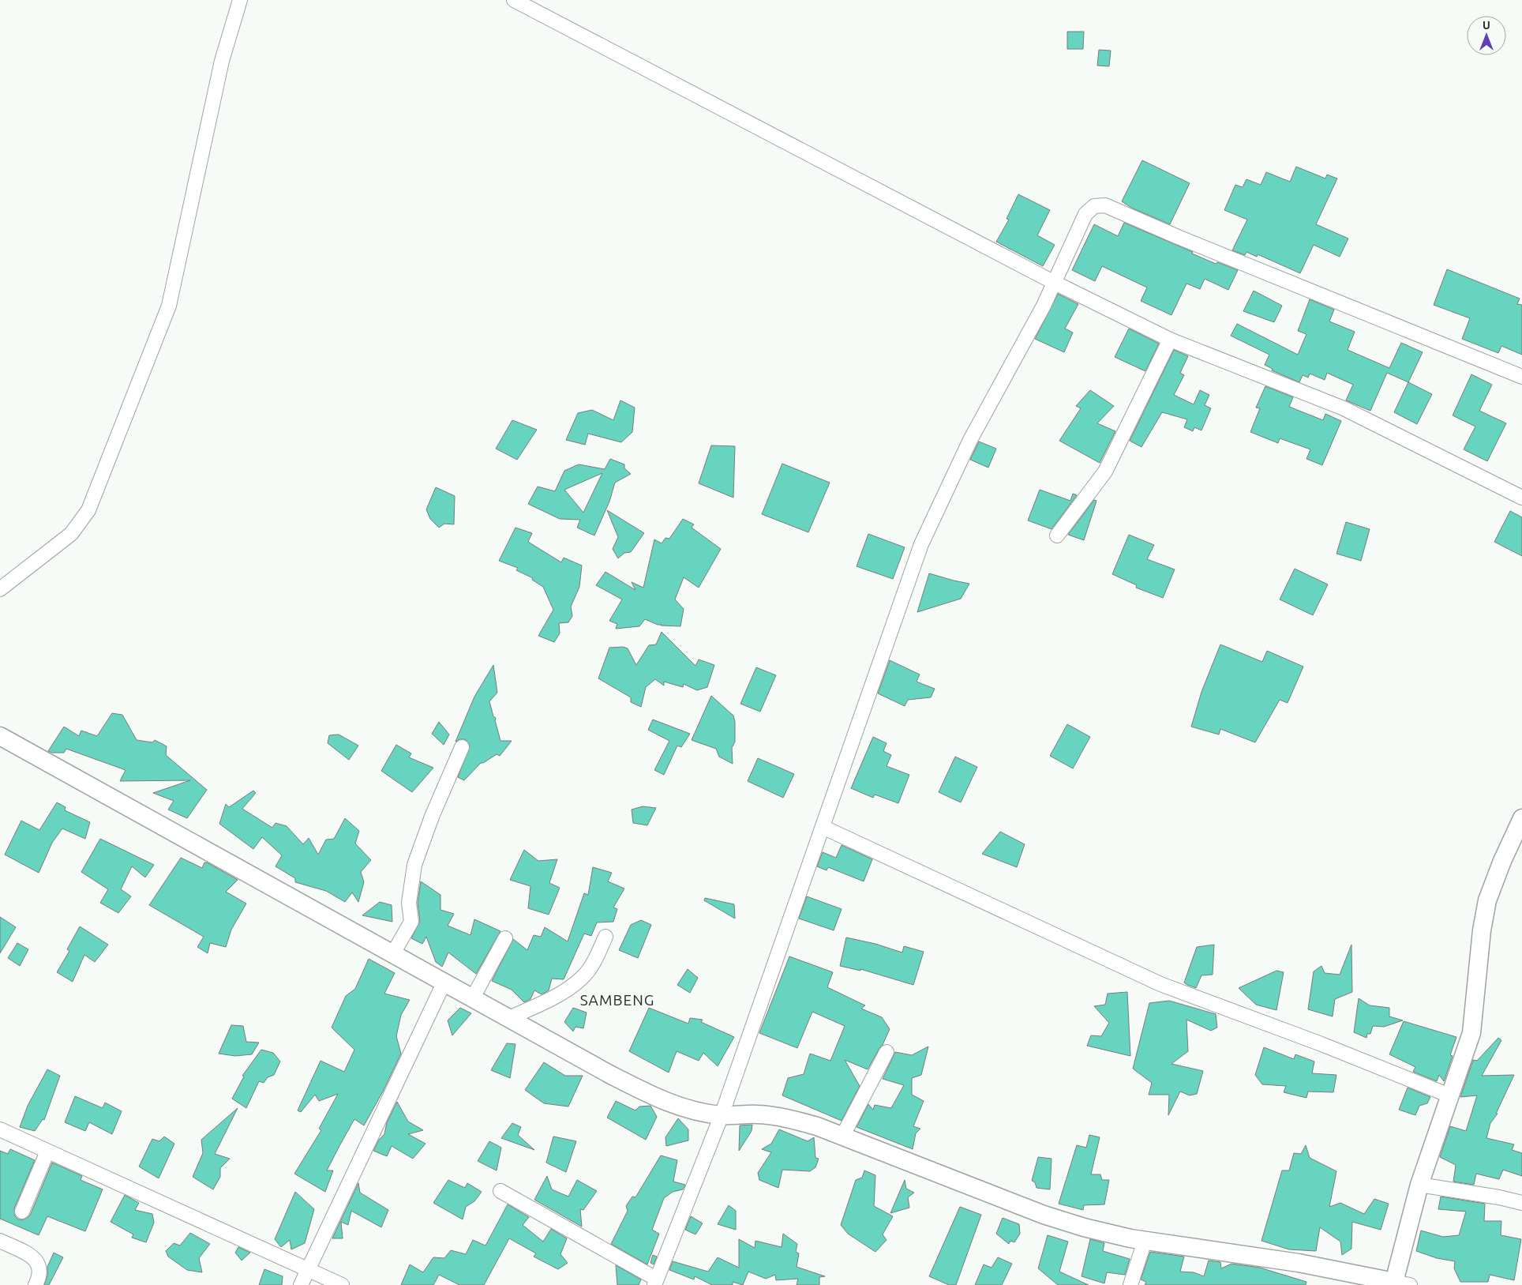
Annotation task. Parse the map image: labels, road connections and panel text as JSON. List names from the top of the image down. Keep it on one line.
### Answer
{"districts":["SAMBENG"],"north":"top"}
